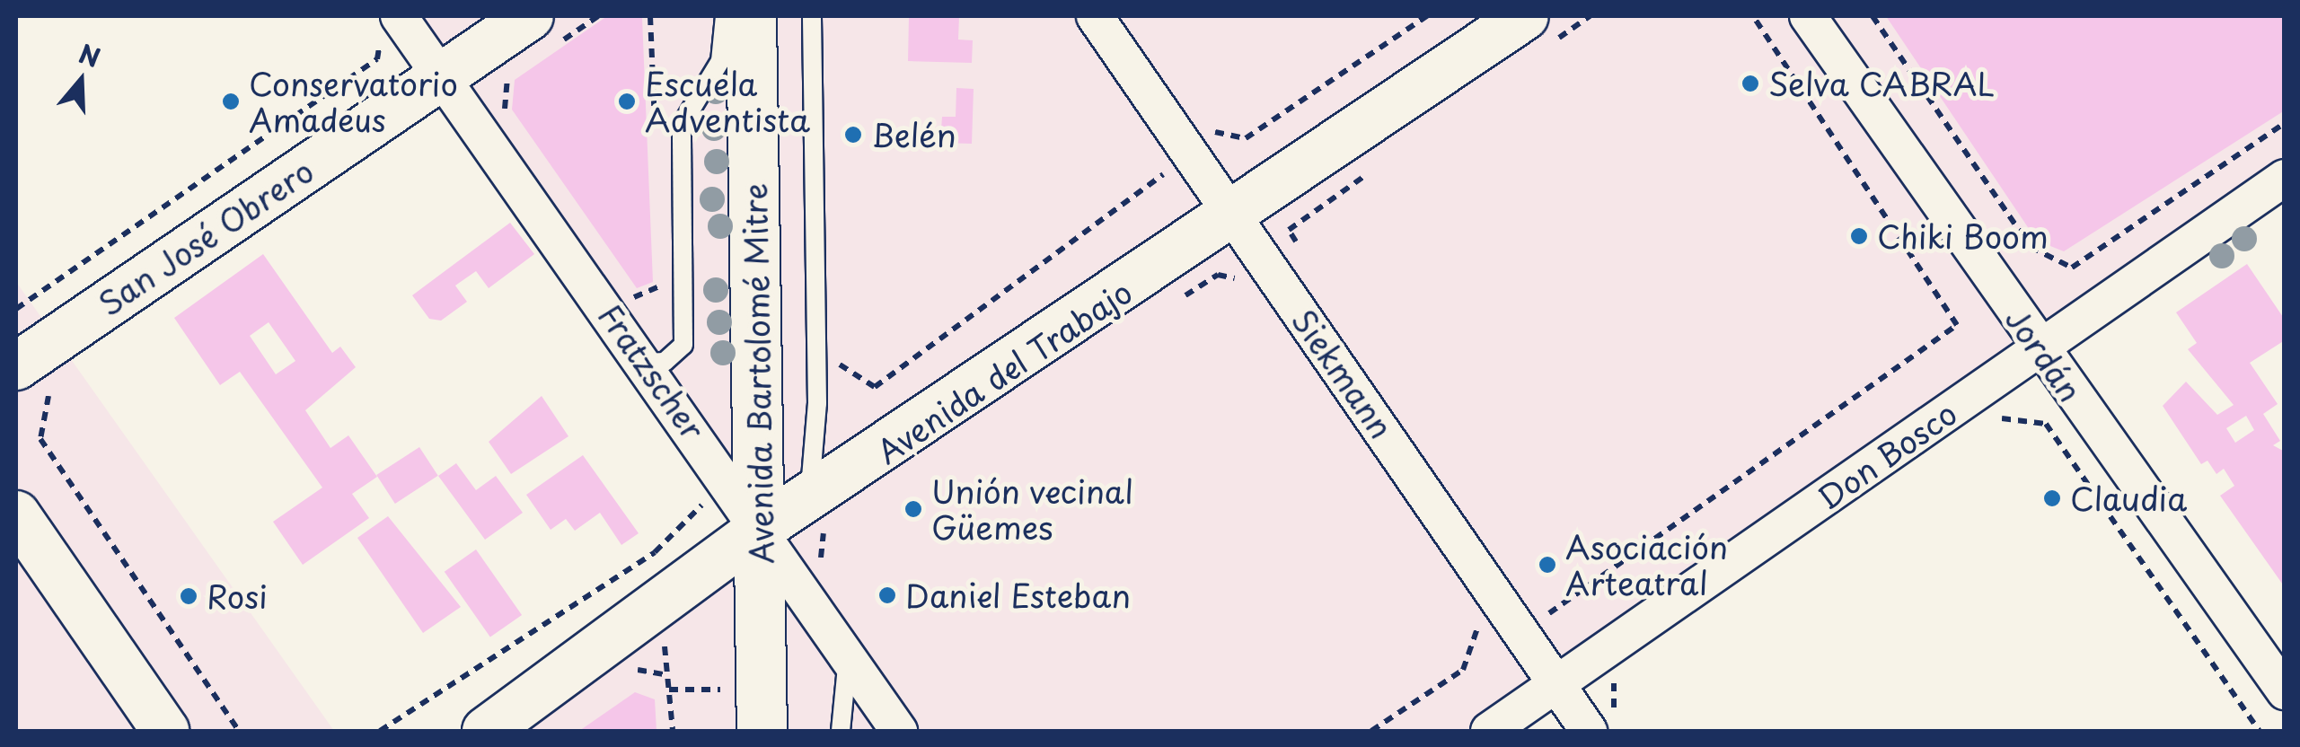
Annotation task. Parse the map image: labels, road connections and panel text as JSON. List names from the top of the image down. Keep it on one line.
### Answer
{"streets":{"main road":["Avenida Bartolomé Mitre"],"street":["San José Obrero","Jordán","Fratzscher","Avenida del Trabajo","Siekmann","Don Bosco"]},"crossings":[["San José Obrero","Fratzscher"],["Jordán","Don Bosco"],["Fratzscher","Avenida del Trabajo"],["Fratzscher","Avenida Bartolomé Mitre"],["Avenida del Trabajo","Avenida Bartolomé Mitre"],["Avenida del Trabajo","Siekmann"],["Siekmann","Don Bosco"]],"places":["Selva CABRAL","Conservatorio Amadeus","Escuela Adventista","Belén","Chiki Boom","Claudia","Unión vecinal Güemes","Asociación Arteatral","Daniel Esteban","Rosi"],"north":"top"}
